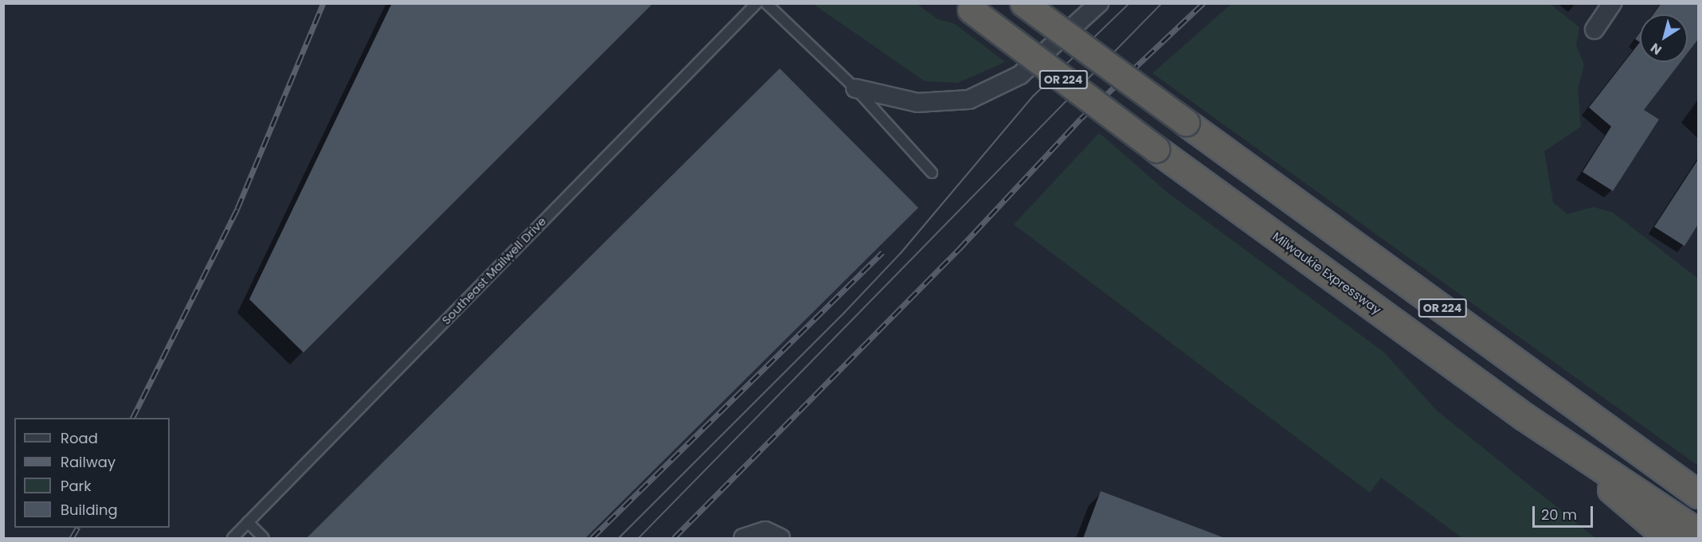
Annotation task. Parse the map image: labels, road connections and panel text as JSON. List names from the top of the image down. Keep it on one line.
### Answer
{"streets":{"highway":["OR 224","Milwaukie Expressway"],"lane":["Southeast Mailwell Drive"]},"legend":["Road","Railway","Park","Building"],"scale_bar":"20 m","north":"bottom left"}
